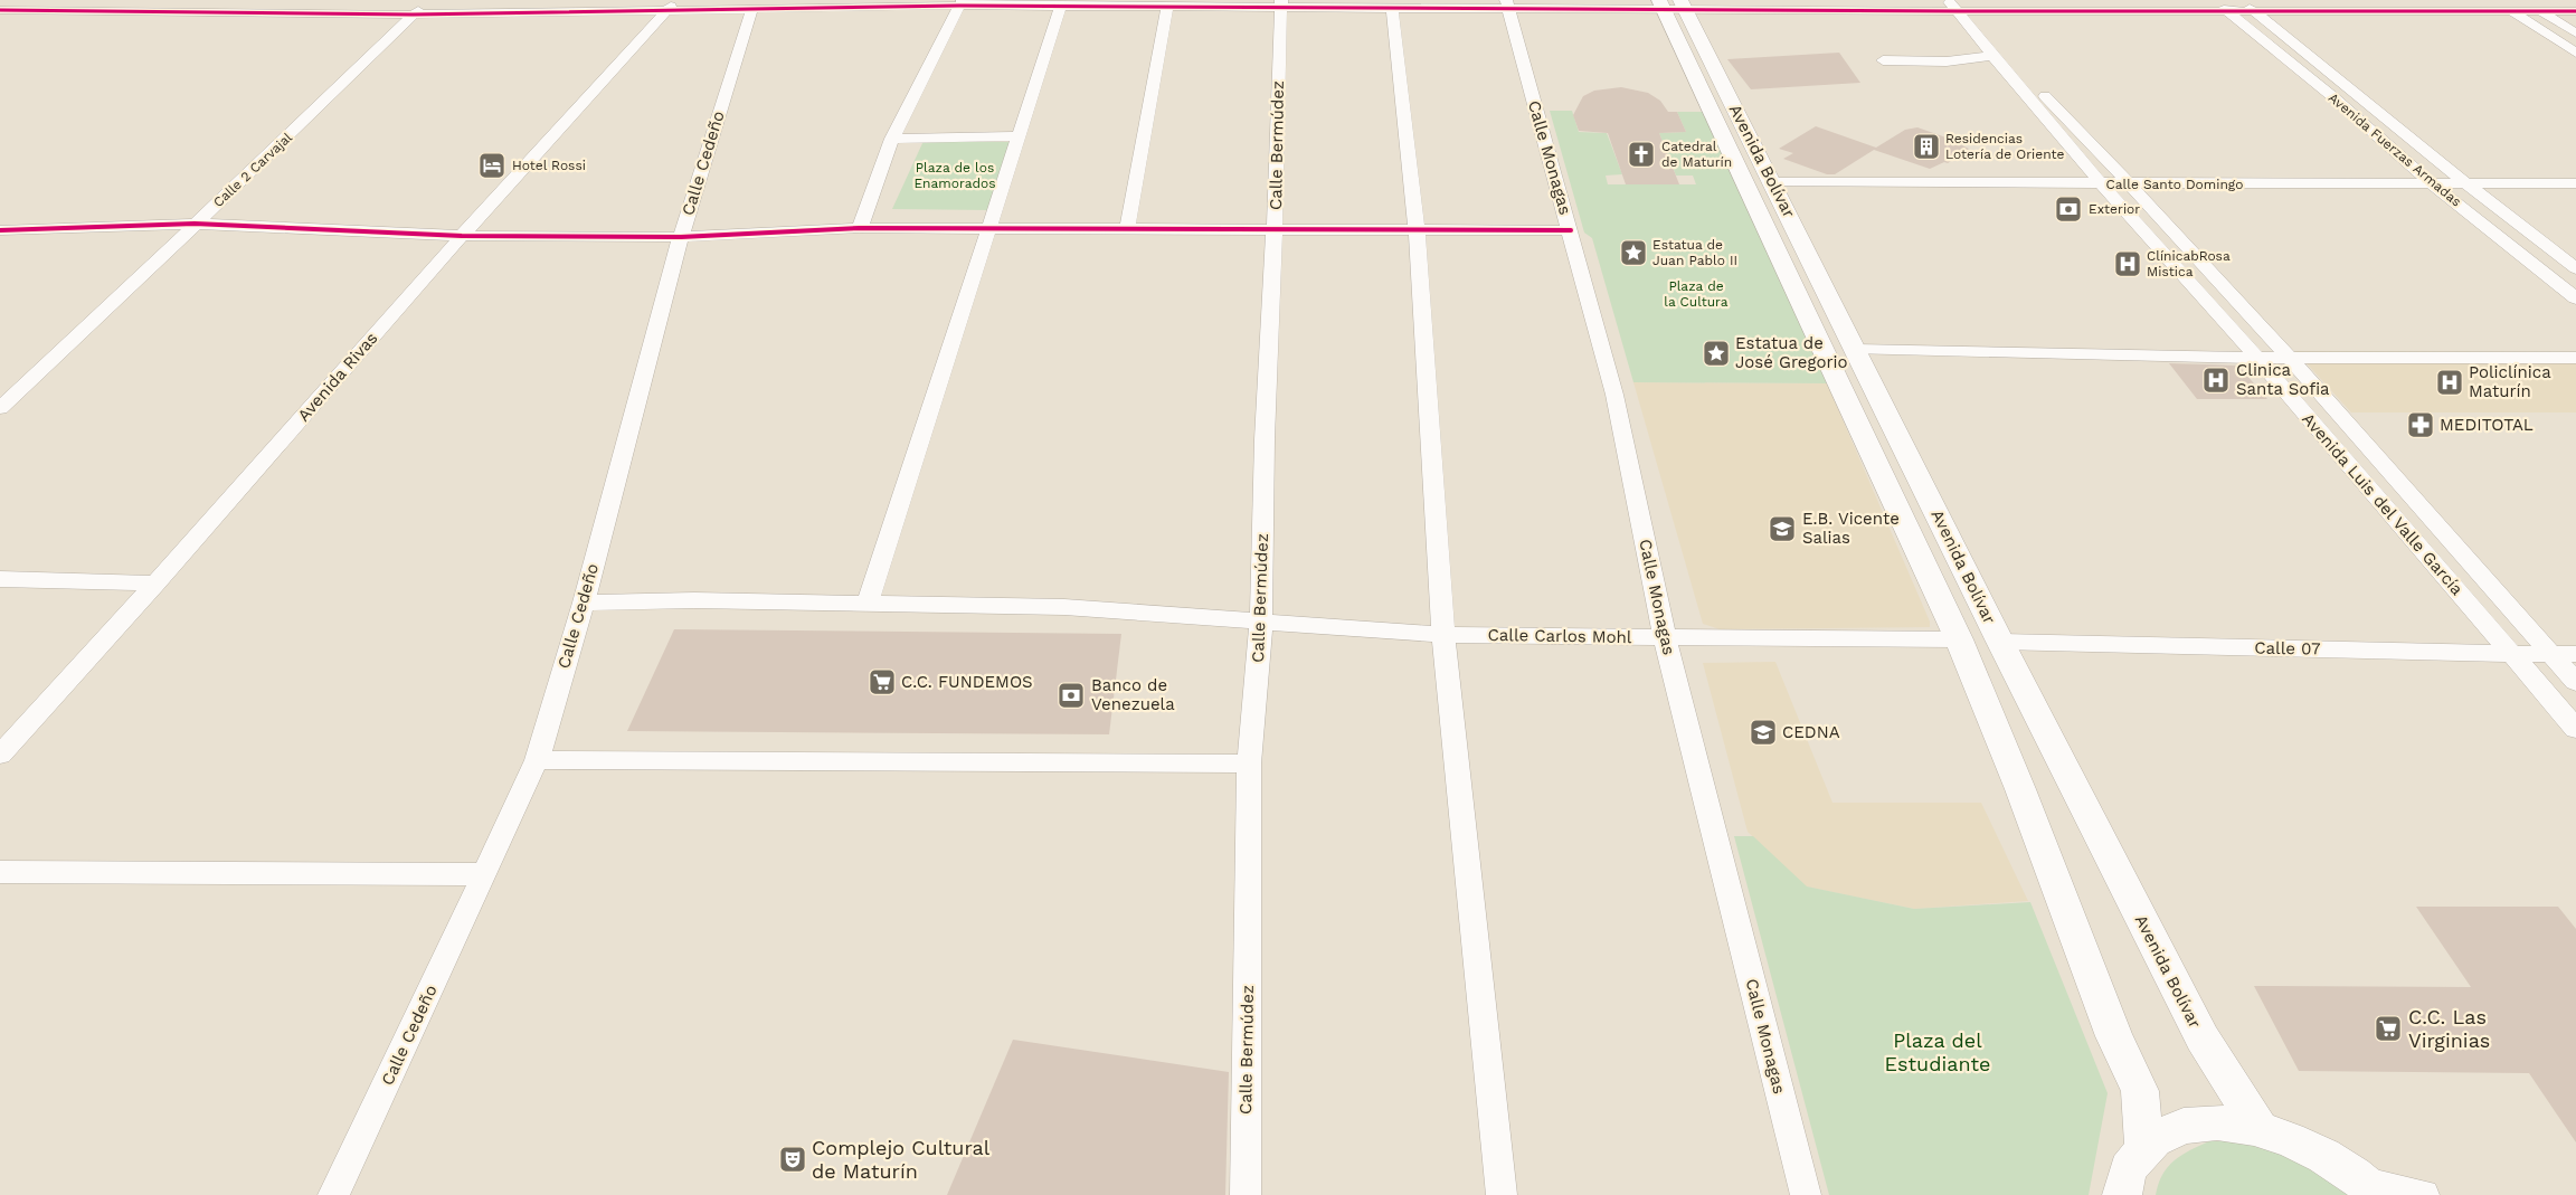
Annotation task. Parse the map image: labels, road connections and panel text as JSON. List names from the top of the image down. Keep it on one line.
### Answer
{"streets":{"street":["Calle Bermúdez","Avenida Fuerzas Armadas","Calle Monagas","Avenida Bolívar","Calle Cedeño","Calle 2 Carvajal","Calle Santo Domingo","Avenida Rivas","Avenida Luis del Valle García","Calle Carlos Mohl","Calle 07"]},"crossings":[["Calle Bermúdez","Calle Carlos Mohl"],["Avenida Fuerzas Armadas","Calle Santo Domingo"],["Calle Monagas","Calle Carlos Mohl"],["Avenida Bolívar","Calle Santo Domingo"],["Avenida Bolívar","Calle Carlos Mohl"],["Avenida Bolívar","Calle 07"],["Calle Cedeño","Calle Carlos Mohl"],["Calle Santo Domingo","Avenida Luis del Valle García"],["Avenida Luis del Valle García","Calle 07"]],"parks":["Plaza de los Enamorados","Plaza de la Cultura","Plaza del Estudiante"],"places":{"building":["Residencias Lotería de Oriente"],"church":["Catedral de Maturín"],"hotel":["Hotel Rossi"],"bank":["Exterior","Banco de Venezuela"],"place":["Estatua de Juan Pablo II","Estatua de José Gregorio"],"hospital":["ClínicabRosa Mistica","Clinica Santa Sofia","Policlínica Maturín"],"pharmacy":["MEDITOTAL"],"school or university":["E.B. Vicente Salias","CEDNA"],"supermarket":["C.C. FUNDEMOS","C.C. Las Virginias"],"theatre":["Complejo Cultural de Maturín"]}}
